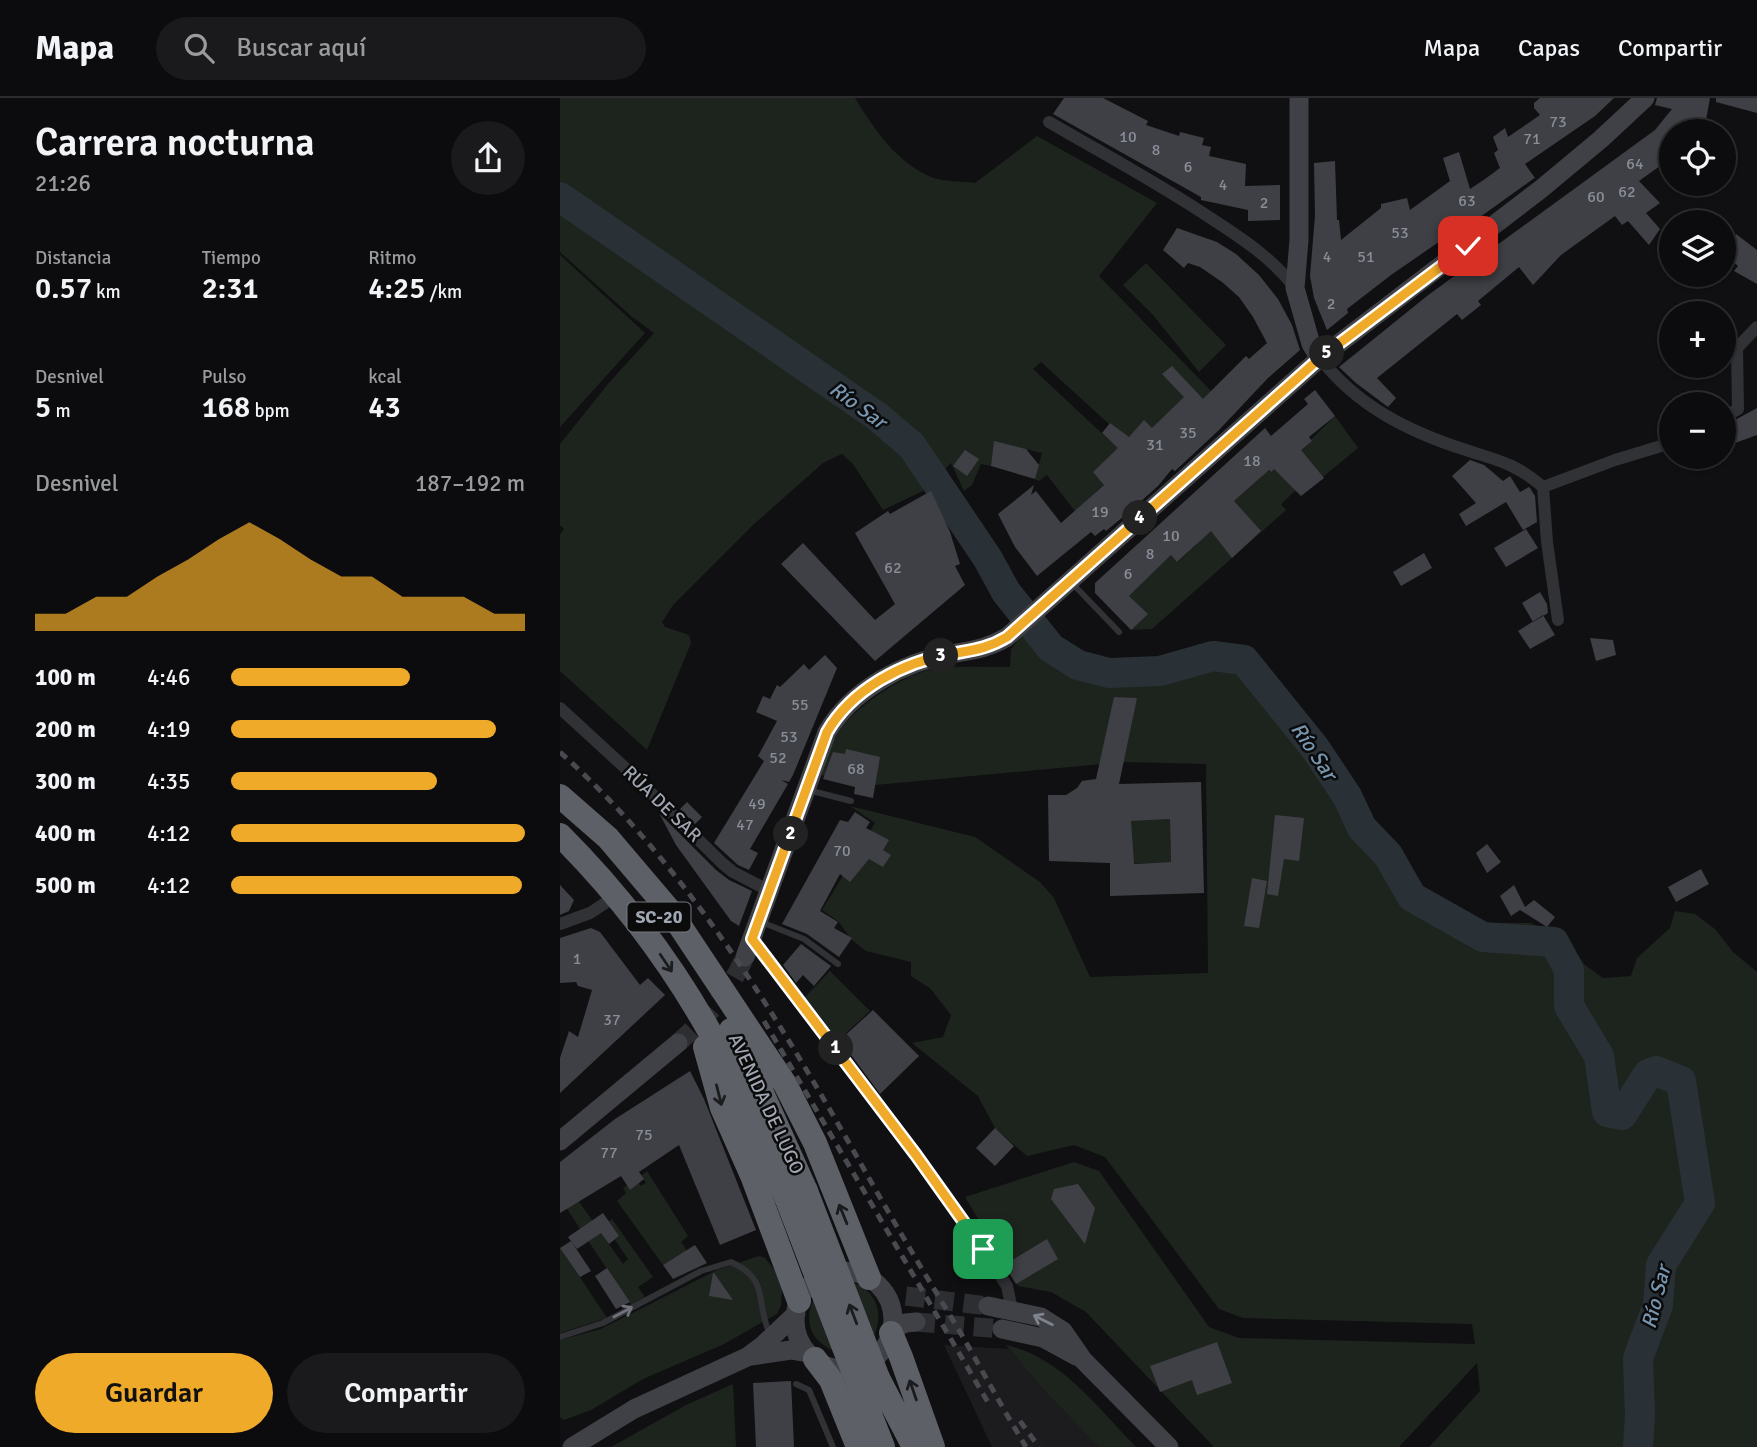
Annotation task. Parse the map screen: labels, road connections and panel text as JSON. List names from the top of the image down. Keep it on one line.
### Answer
{"streets":{"highway":["SC-20","AVENIDA DE LUGO"],"street":["RÚA DE SAR"]},"water":["Río Sar"],"house_numbers":["73","10","71","8","64","6","4","62","60","63","2","53","4","51","2","35","31","18","19","10","8","62","6","55","53","52","68","49","47","70","1","37","75","77"],"page":{"header":"Mapa","search":"Buscar aquí","nav":["Mapa","Capas","Compartir"],"heading":["Carrera nocturna","21:26"],"map_buttons":["+","−"],"stats":[["Distancia","0.57 km"],["Tiempo","2:31"],["Ritmo","4:25 /km"],["Desnivel","5 m"],["Pulso","168 bpm"],["kcal","43"]],"pins":["5","4","3","2","1"],"chart":["Desnivel","187–192 m"],"list":[{"name":"100 m","note":"4:46"},{"name":"200 m","note":"4:19"},{"name":"300 m","note":"4:35"},{"name":"400 m","note":"4:12"},{"name":"500 m","note":"4:12"}],"buttons":["Guardar","Compartir"]}}
